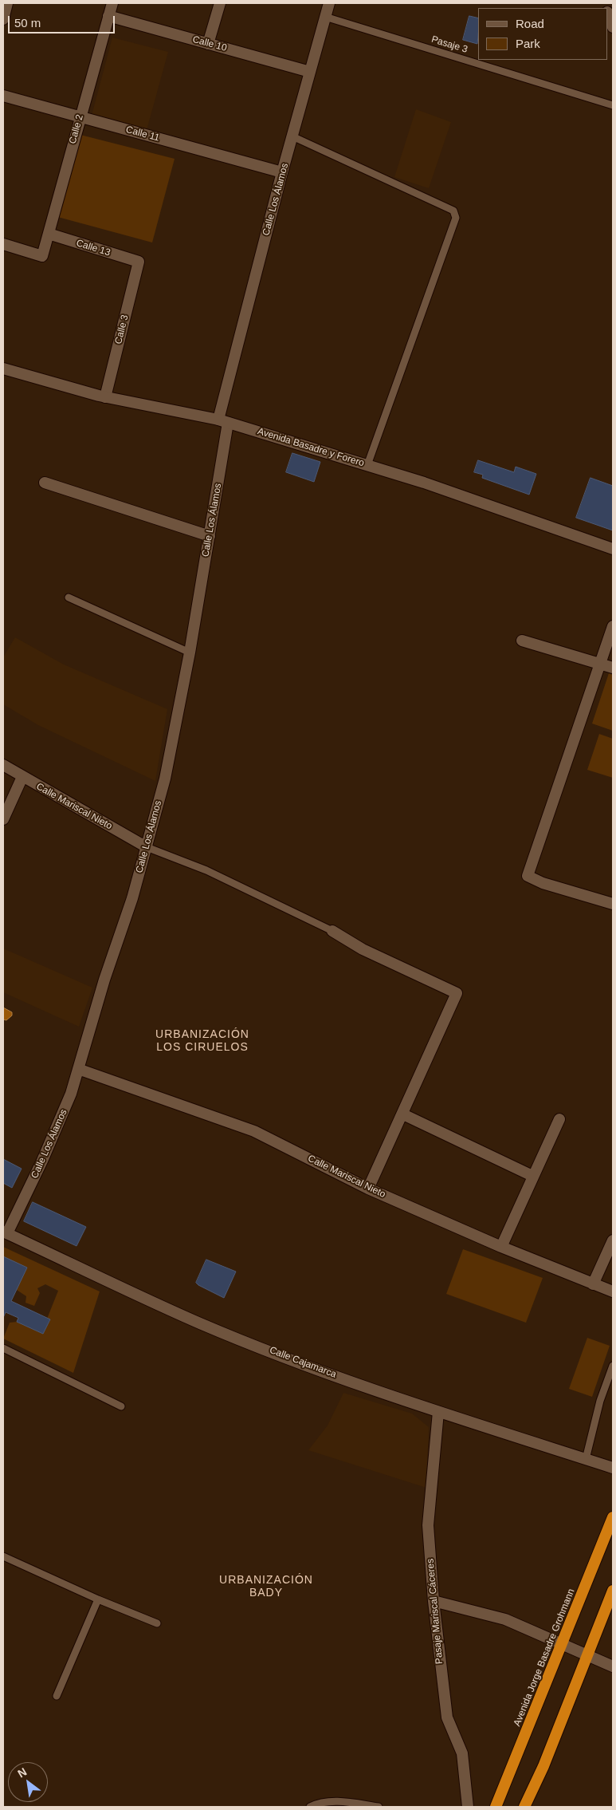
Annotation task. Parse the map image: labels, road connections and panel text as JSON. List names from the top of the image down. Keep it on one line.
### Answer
{"streets":{"highway":["Avenida Jorge Basadre Grohmann"],"street":["Calle 10","Calle 2","Calle 11","Calle Los Álamos","Calle 13","Calle 3","Avenida Basadre y Forero","Calle Mariscal Nieto","Calle Cajamarca","Pasaje Mariscal Cáceres"],"lane":["Pasaje 3"]},"crossings":[["Calle 10","Calle 2"],["Calle 10","Calle Los Álamos"],["Pasaje 3","Calle Los Álamos"],["Calle 2","Calle 11"],["Calle 2","Calle 13"],["Calle 11","Calle Los Álamos"],["Calle Los Álamos","Avenida Basadre y Forero"],["Calle Los Álamos","Calle Mariscal Nieto"],["Calle Los Álamos","Calle Cajamarca"],["Calle 13","Calle 3"],["Calle 3","Avenida Basadre y Forero"],["Calle Cajamarca","Pasaje Mariscal Cáceres"]],"districts":["URBANIZACIÓN LOS CIRUELOS","URBANIZACIÓN BADY"],"legend":["Road","Park"],"scale_bar":"50 m","north":"top left"}
